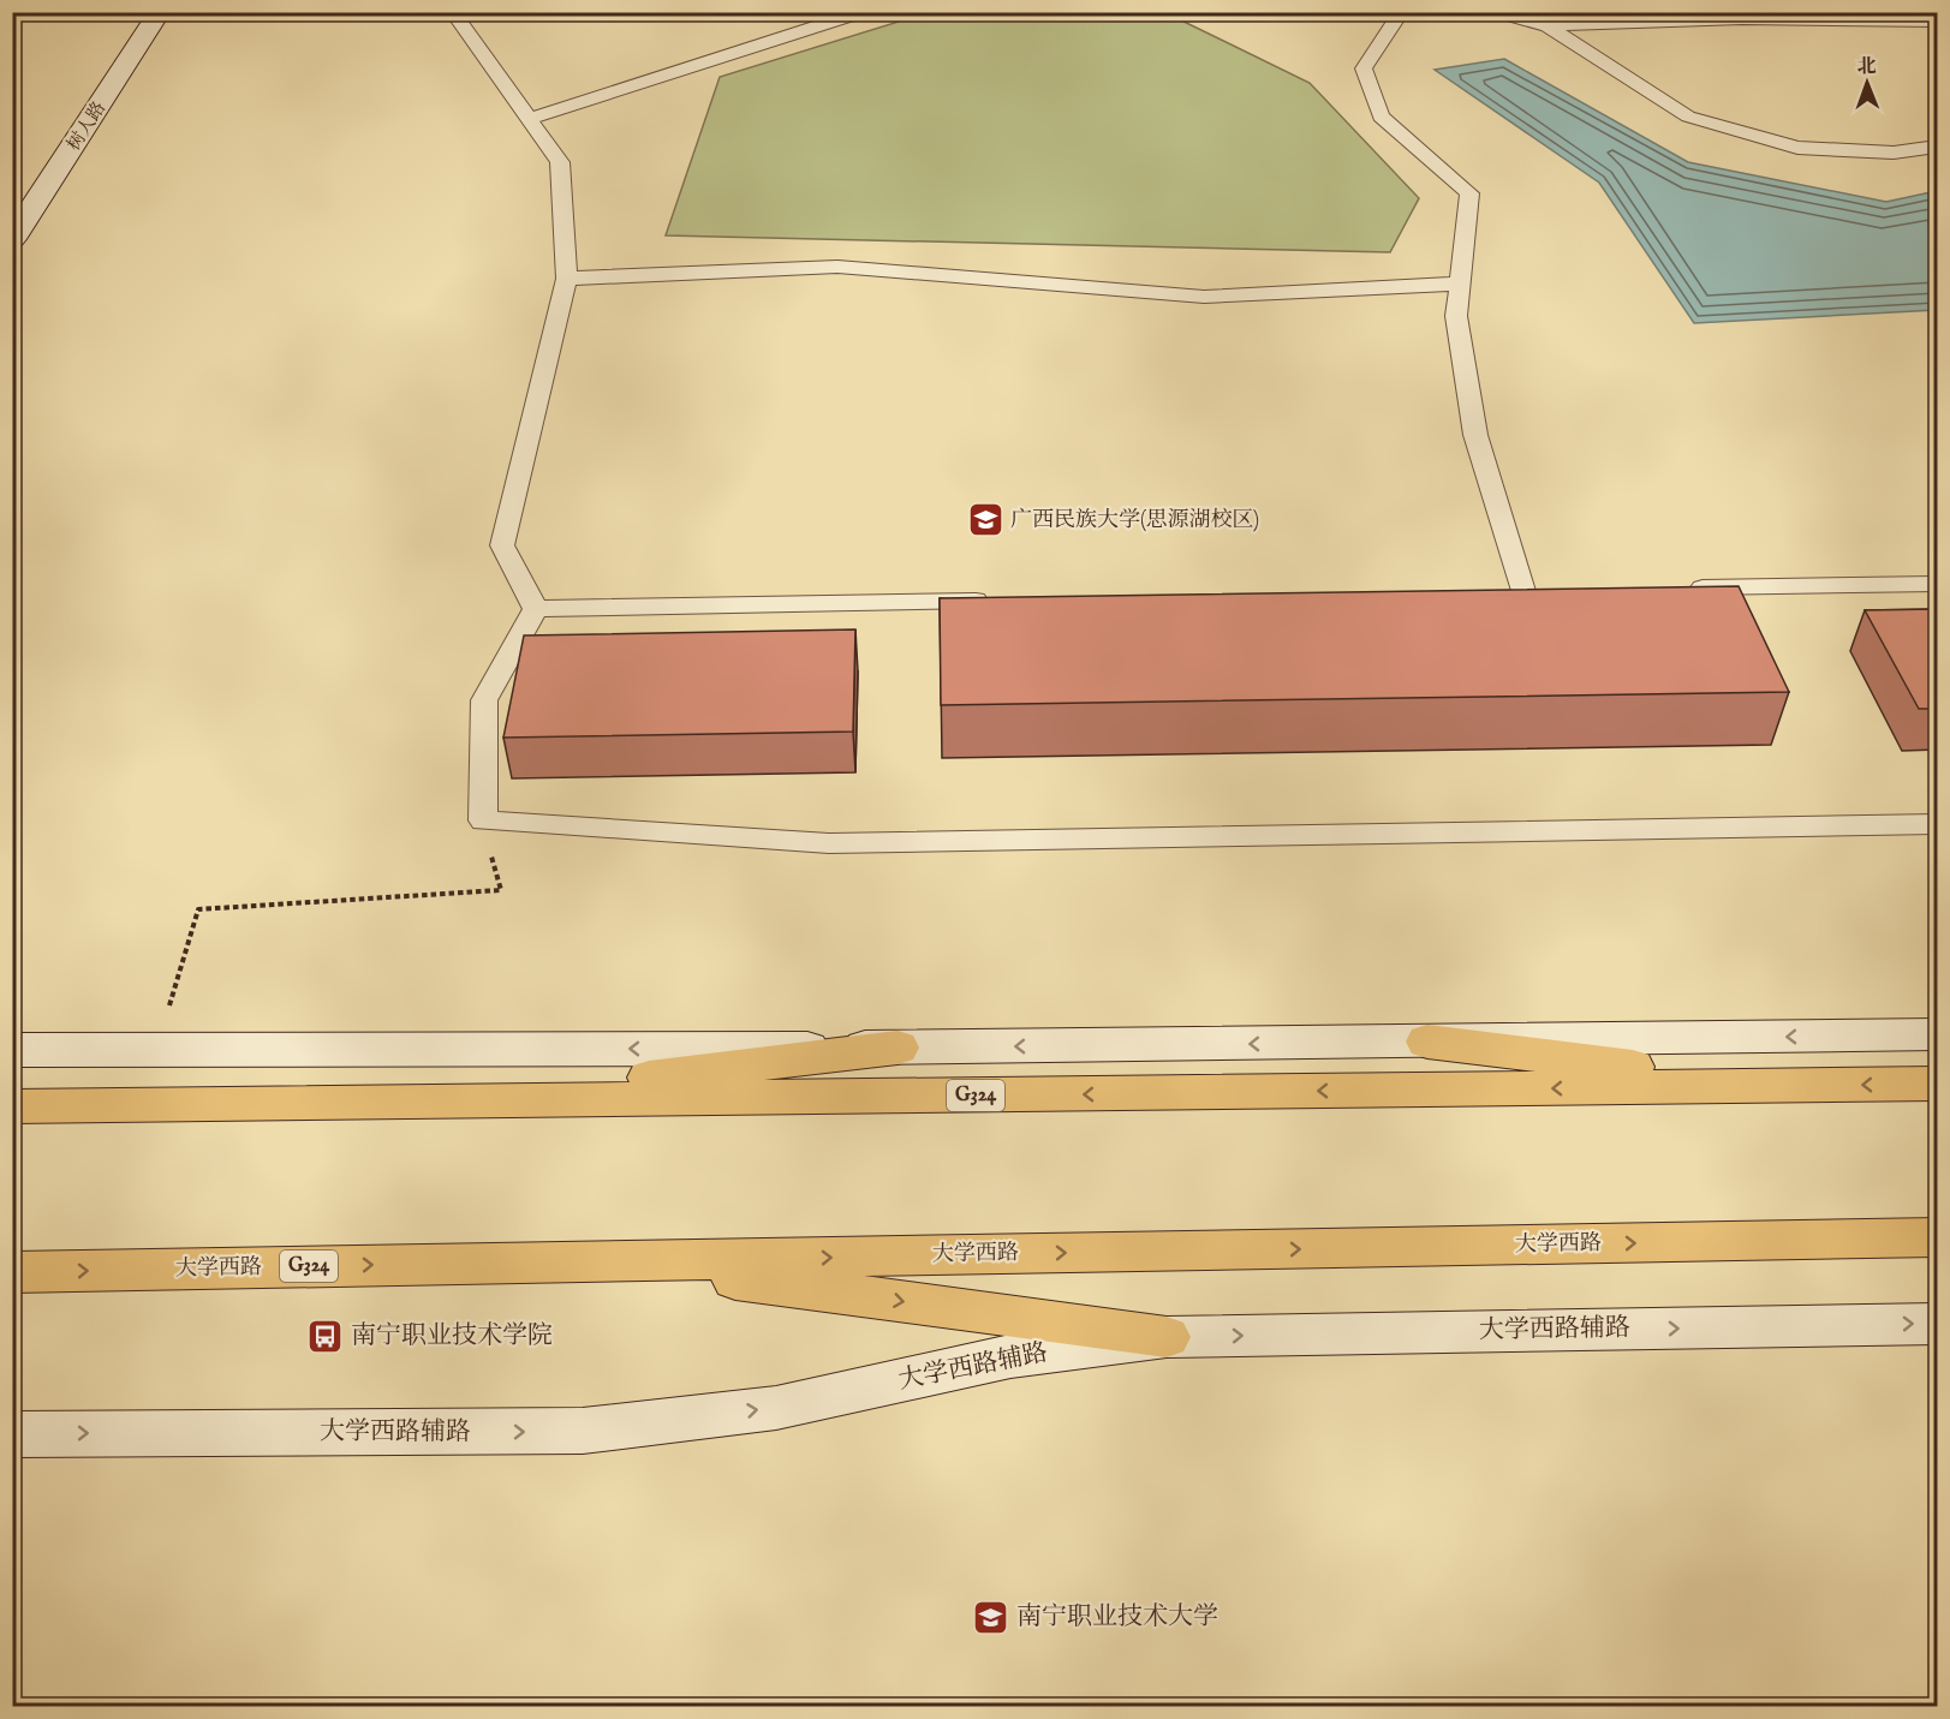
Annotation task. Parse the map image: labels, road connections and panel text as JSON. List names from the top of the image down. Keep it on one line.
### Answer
{"streets":{"main road":["G324","大学西路"],"street":["树人路","大学西路辅路"]},"places":{"school or university":["广西民族大学(思源湖校区)","南宁职业技术大学"],"bus stop":["南宁职业技术学院"]},"north":"top"}
